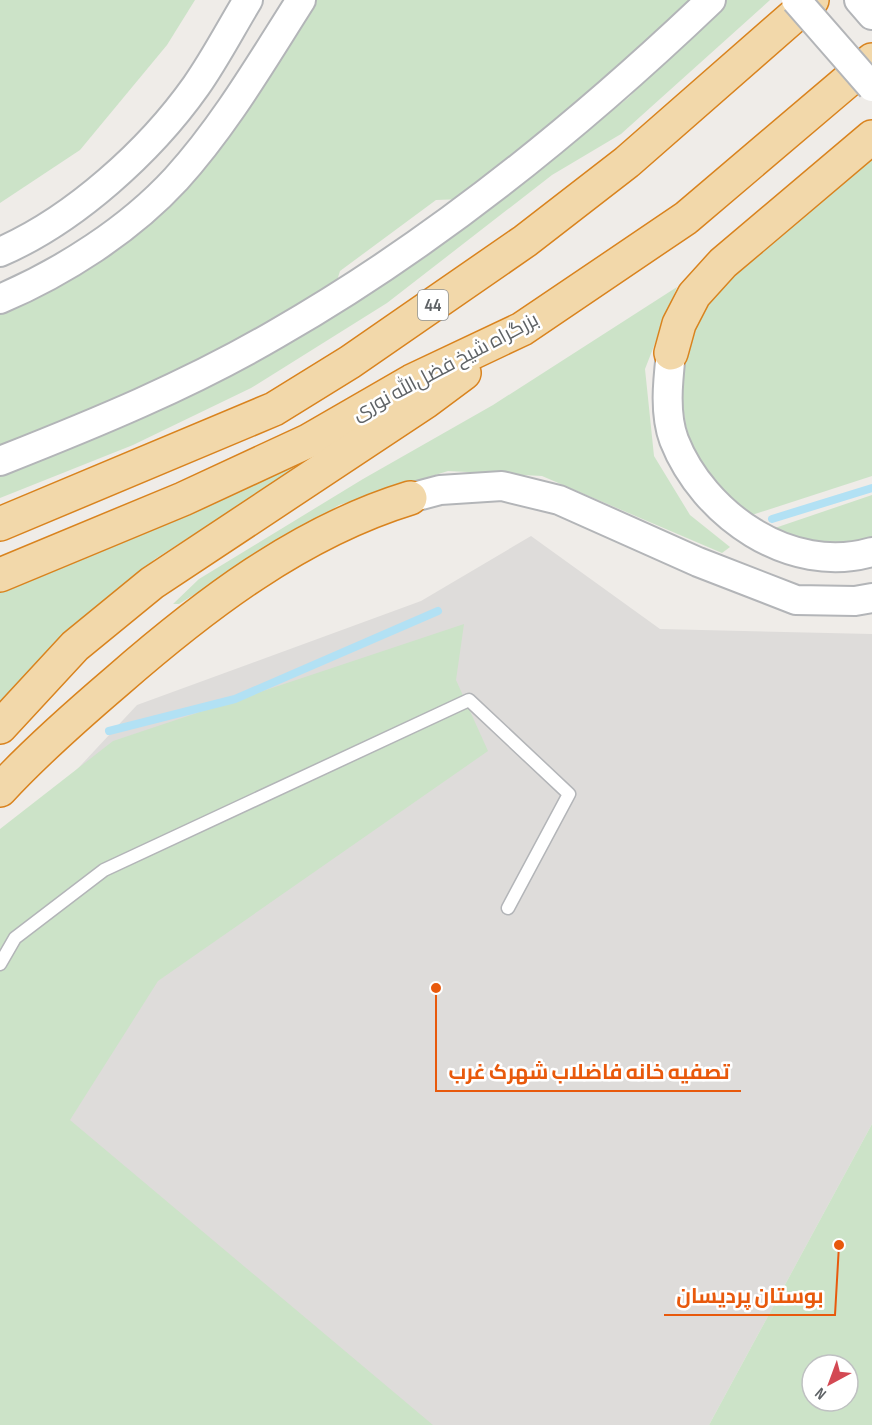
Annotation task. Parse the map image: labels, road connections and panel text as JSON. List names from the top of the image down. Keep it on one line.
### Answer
{"streets":{"highway":["44","بزرگراه شیخ فضل‌الله نوری"]},"places":["تصفیه خانه فاضلاب شهرک غرب","بوستان پردیسان"],"north":"bottom left"}
